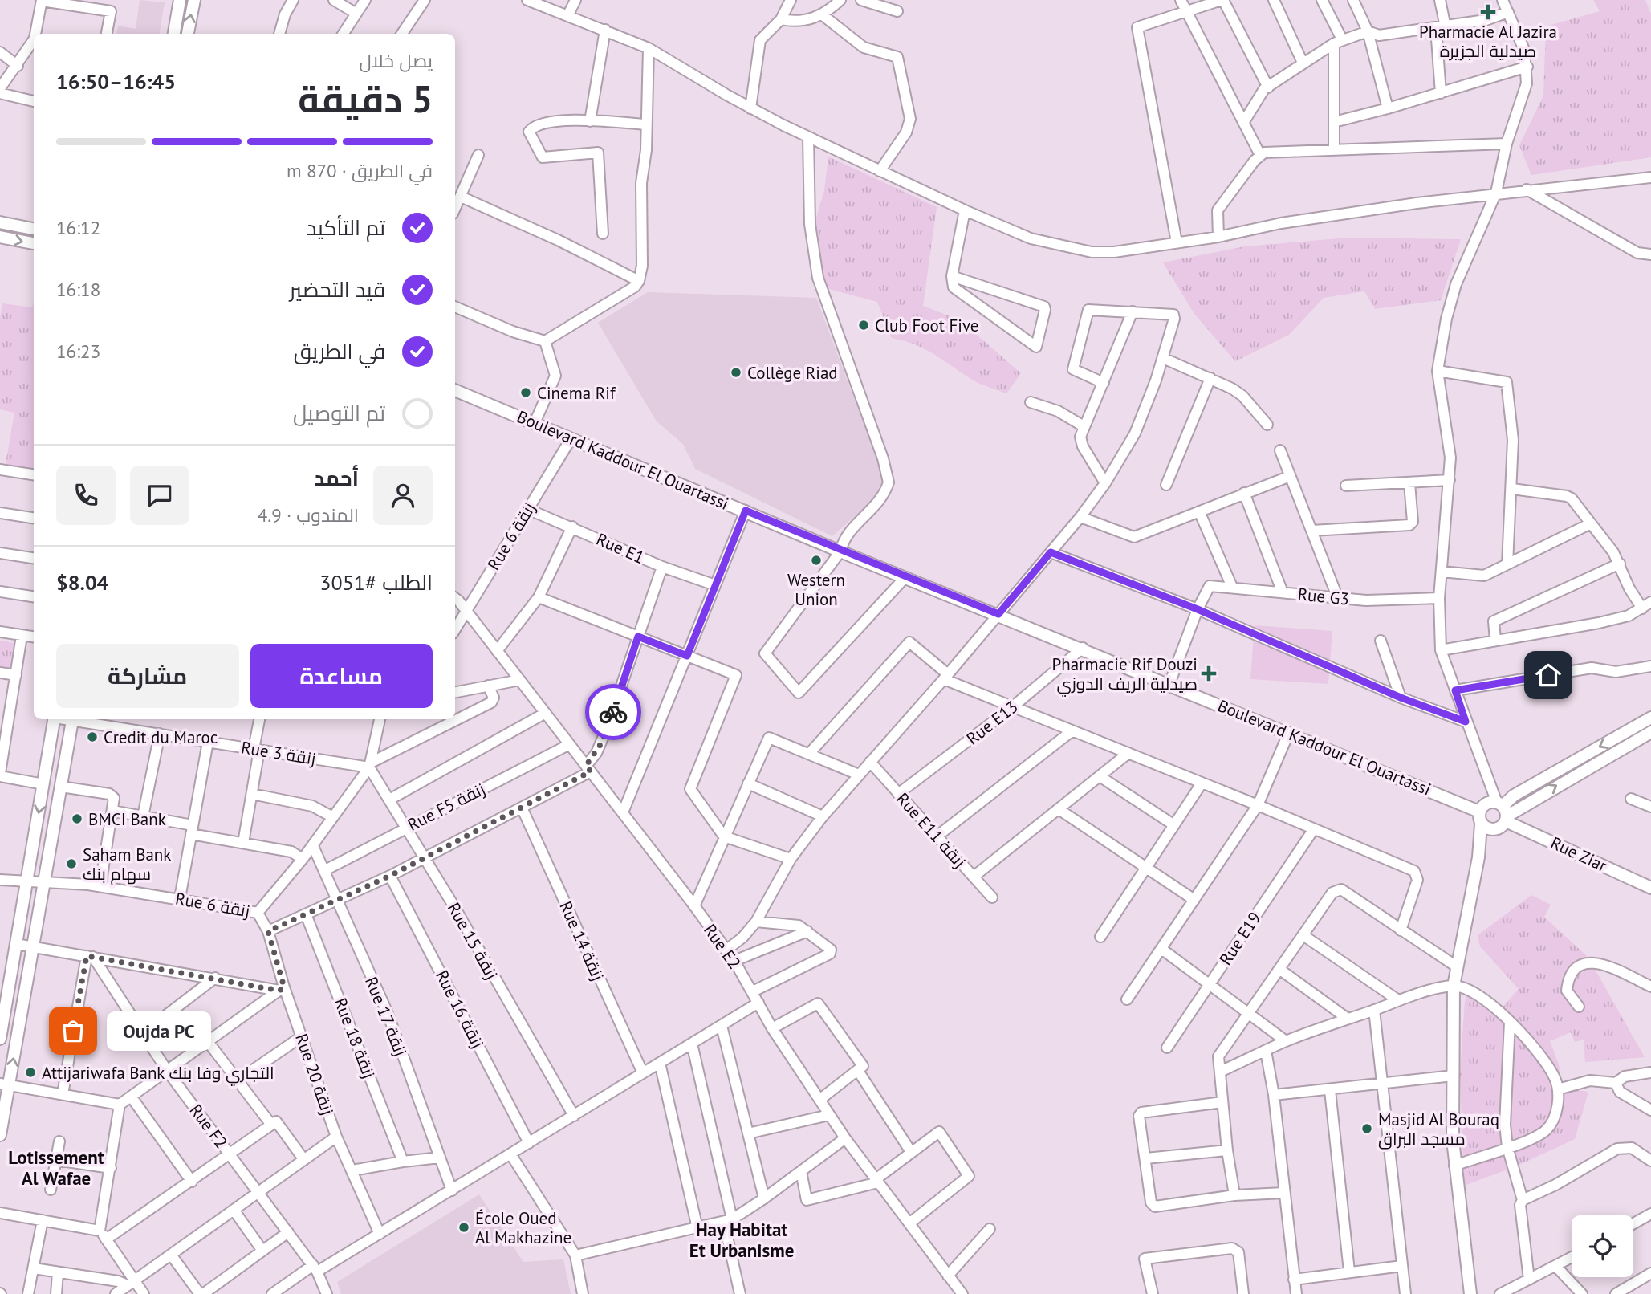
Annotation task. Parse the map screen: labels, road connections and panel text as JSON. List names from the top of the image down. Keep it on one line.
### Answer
{"streets":{"main road":["Boulevard Kaddour El Ouartassi","Rue Ziar"],"street":["Rue 6 زنقة","Rue E1","Rue G3","Rue E13","Rue 3 زنقة","Rue F5 زنقة","Rue E11 زنقة","Rue E19","Rue 15 زنقة","Rue 14 زنقة","Rue E2","Rue 16 زنقة","Rue 17 زنقة","Rue 18 زنقة","Rue 20 زنقة","Rue F2"]},"crossings":[["Boulevard Kaddour El Ouartassi","Rue 6 زنقة"],["Boulevard Kaddour El Ouartassi","Rue E13"],["Rue 6 زنقة","Rue E1"],["Rue 6 زنقة","Rue 3 زنقة"],["Rue 6 زنقة","Rue 15 زنقة"],["Rue 6 زنقة","Rue E2"],["Rue 6 زنقة","Rue 17 زنقة"],["Rue 6 زنقة","Rue 20 زنقة"],["Rue E13","Rue E11 زنقة"],["Rue 3 زنقة","Rue 15 زنقة"],["Rue F5 زنقة","Rue 15 زنقة"],["Rue F5 زنقة","Rue E2"],["Rue F5 زنقة","Rue 17 زنقة"]],"districts":["Lotissement Al Wafae","Hay Habitat Et Urbanisme"],"places":{"health":["Pharmacie Al Jazira صيدلية الجزيرة","Pharmacie Rif Douzi صيدلية الريف الدوزي"],"other":["Club Foot Five","Collège Riad","Cinema Rif","Western Union","Credit du Maroc","BMCI Bank","Saham Bank سهام بنك","Oujda PC","Attijariwafa Bank التجاري وفا بنك","Masjid Al Bouraq مسجد البراق","École Oued Al Makhazine"]},"page":{"heading":["5 دقيقة","يصل خلال","16:45–16:50"],"panel":["أحمد","المندوب · 4.9","الطلب #3051","$8.04"],"bar":"في الطريق · 870 m","list":[["تم التأكيد","16:12"],["قيد التحضير","16:18"],["في الطريق","16:23"],"تم التوصيل"],"buttons":["مساعدة","مشاركة"],"bubble":"Oujda PC"}}
